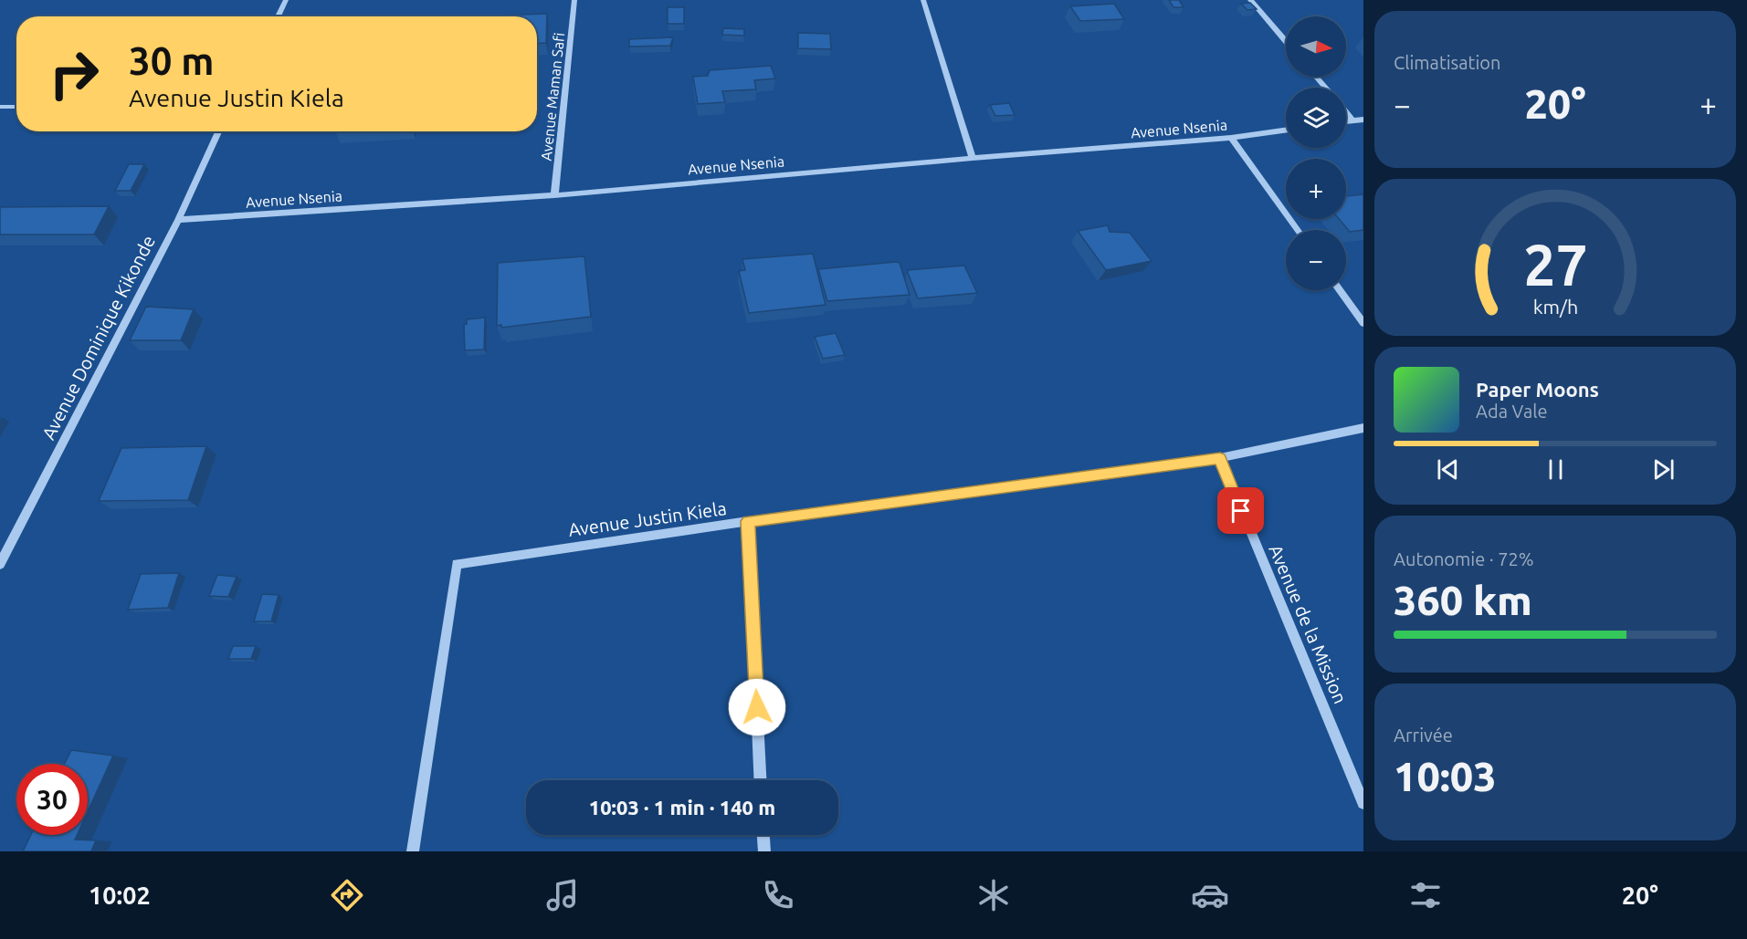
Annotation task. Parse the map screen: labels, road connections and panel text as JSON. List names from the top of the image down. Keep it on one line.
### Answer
{"streets":{"street":["Avenue Maman Safi","Avenue Nsenia","Avenue Dominique Kikonde","Avenue Justin Kiela","Avenue de la Mission"]},"crossings":[["Avenue Maman Safi","Avenue Nsenia"],["Avenue Nsenia","Avenue Dominique Kikonde"],["Avenue Justin Kiela","Avenue de la Mission"]],"north":"right","page":{"tile":["Climatisation",["Autonomie · 72%","360 km"],["Arrivée","10:03"]],"map_buttons":["+","−"],"turn":["30 m","Avenue Justin Kiela"],"heat":["−","20°","+"],"song":["Paper Moons","Ada Vale"],"limit":"30","trip":"10:03 · 1 min · 140 m","tabs":["10:02","20°"],"gauge":["27","km/h"]}}
